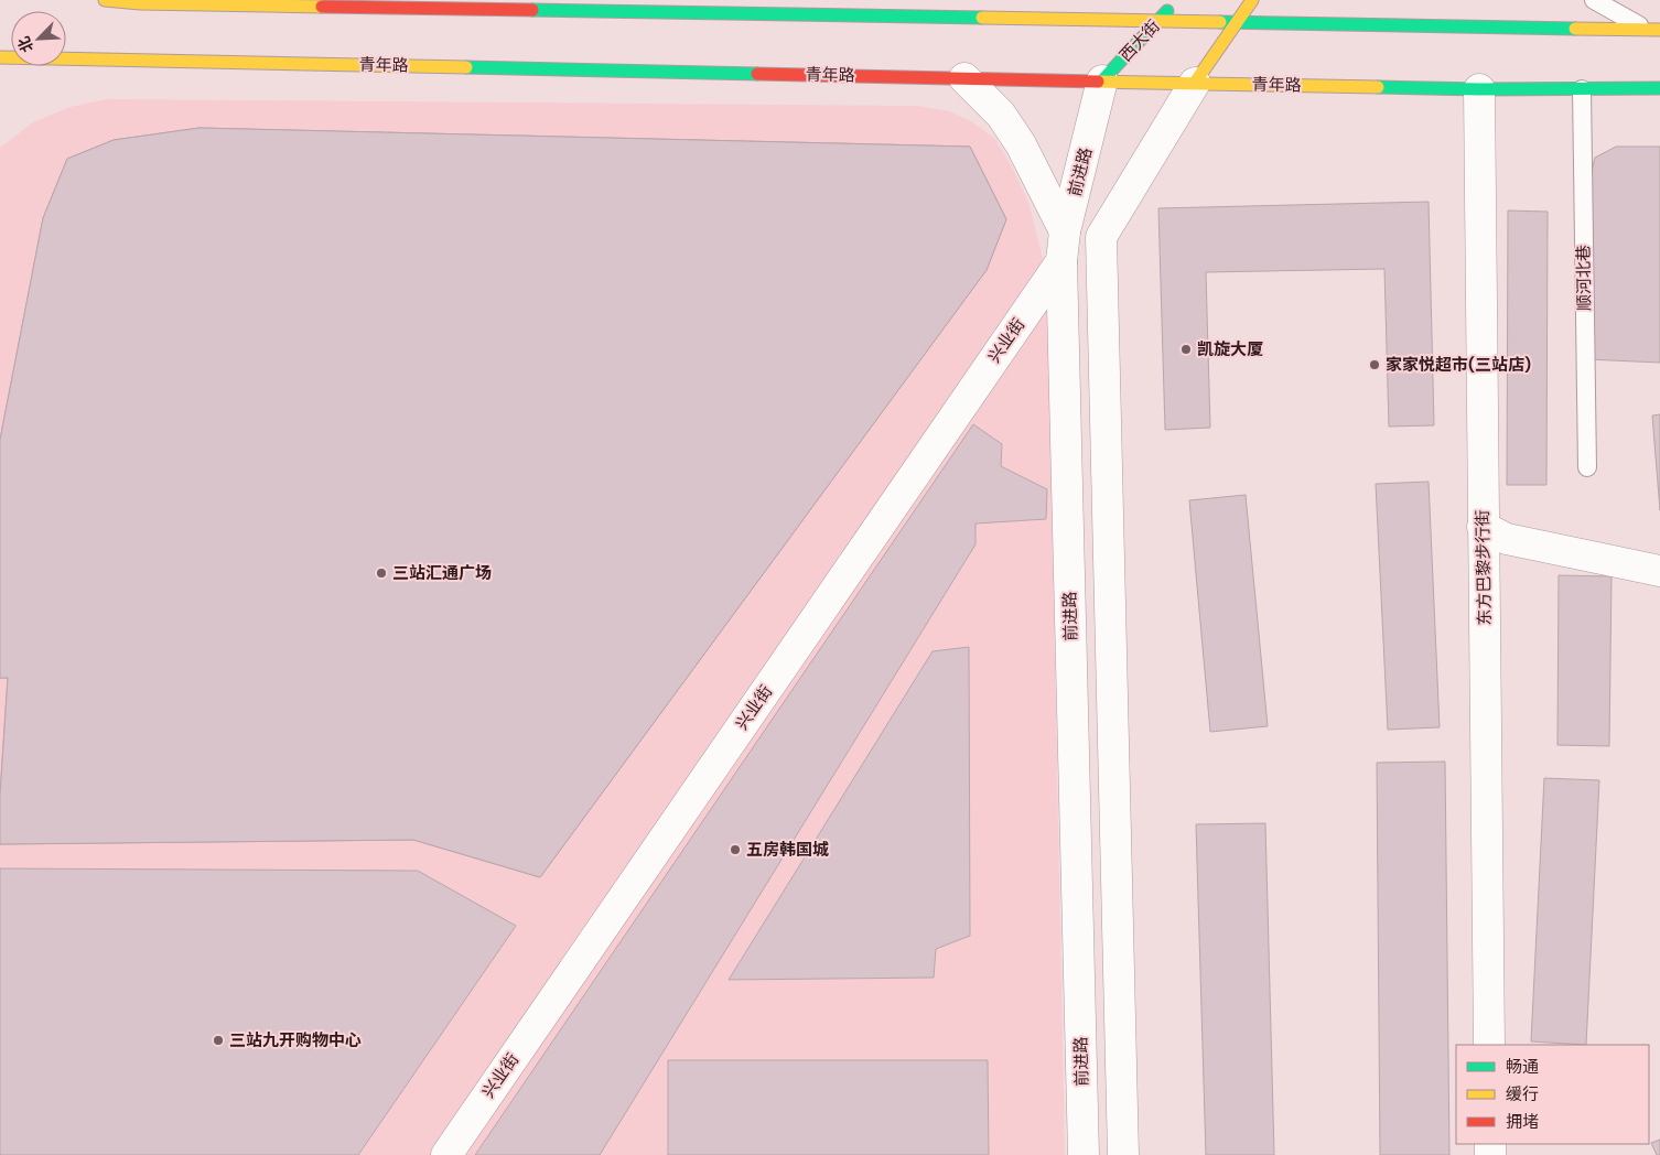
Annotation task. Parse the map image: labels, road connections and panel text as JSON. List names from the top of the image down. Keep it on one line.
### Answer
{"streets":{"main road":["西大街","青年路"],"street":["前进路","兴业街","东方巴黎步行街"],"lane":["顺河北巷"]},"crossings":[["西大街","青年路"],["西大街","前进路"],["青年路","前进路"],["青年路","顺河北巷"],["青年路","东方巴黎步行街"],["前进路","兴业街"]],"places":["凯旋大厦","家家悦超市(三站店)","三站汇通广场","五房韩国城","三站九开购物中心"],"legend":["畅通","缓行","拥堵"],"north":"bottom left"}
